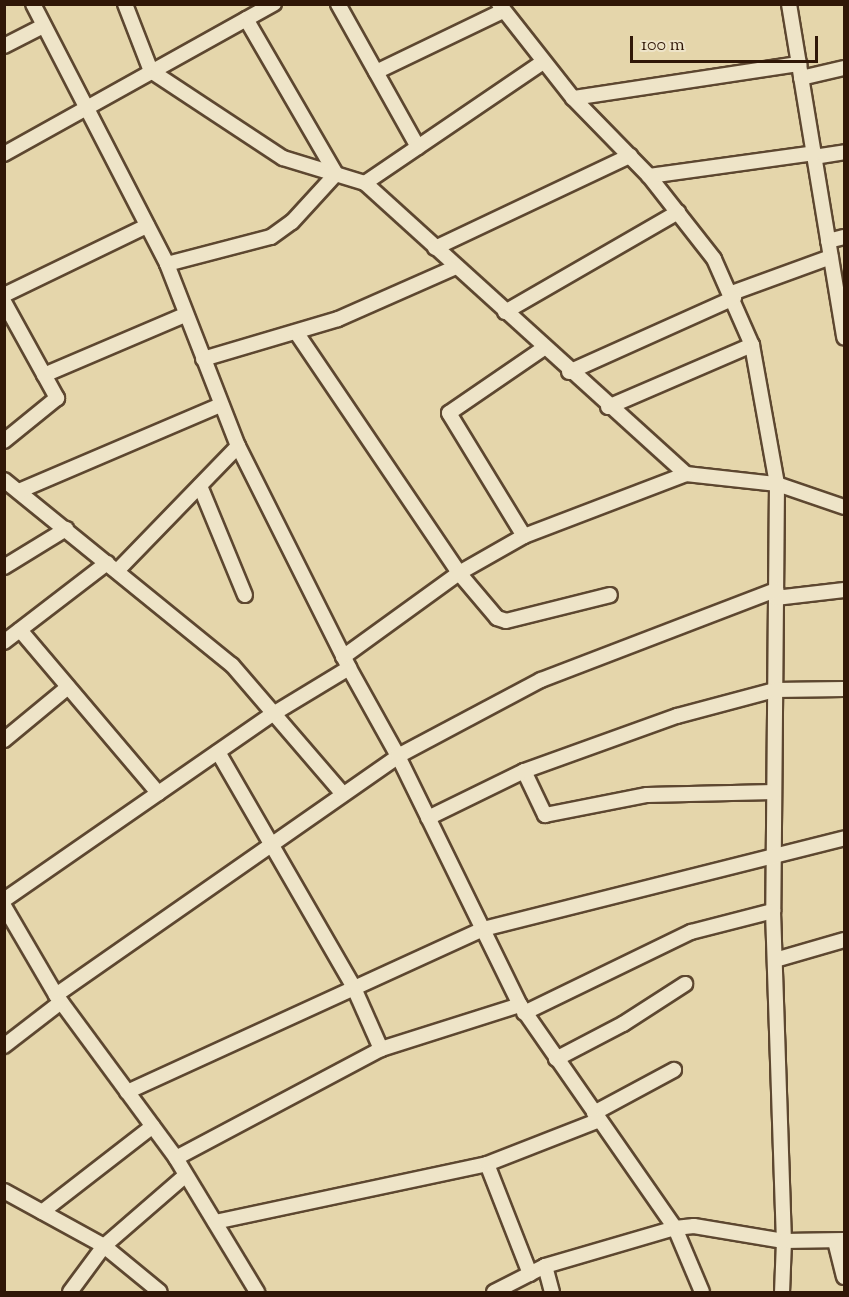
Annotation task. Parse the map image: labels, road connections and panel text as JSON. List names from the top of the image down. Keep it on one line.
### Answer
{"scale_bar":"100 m"}
